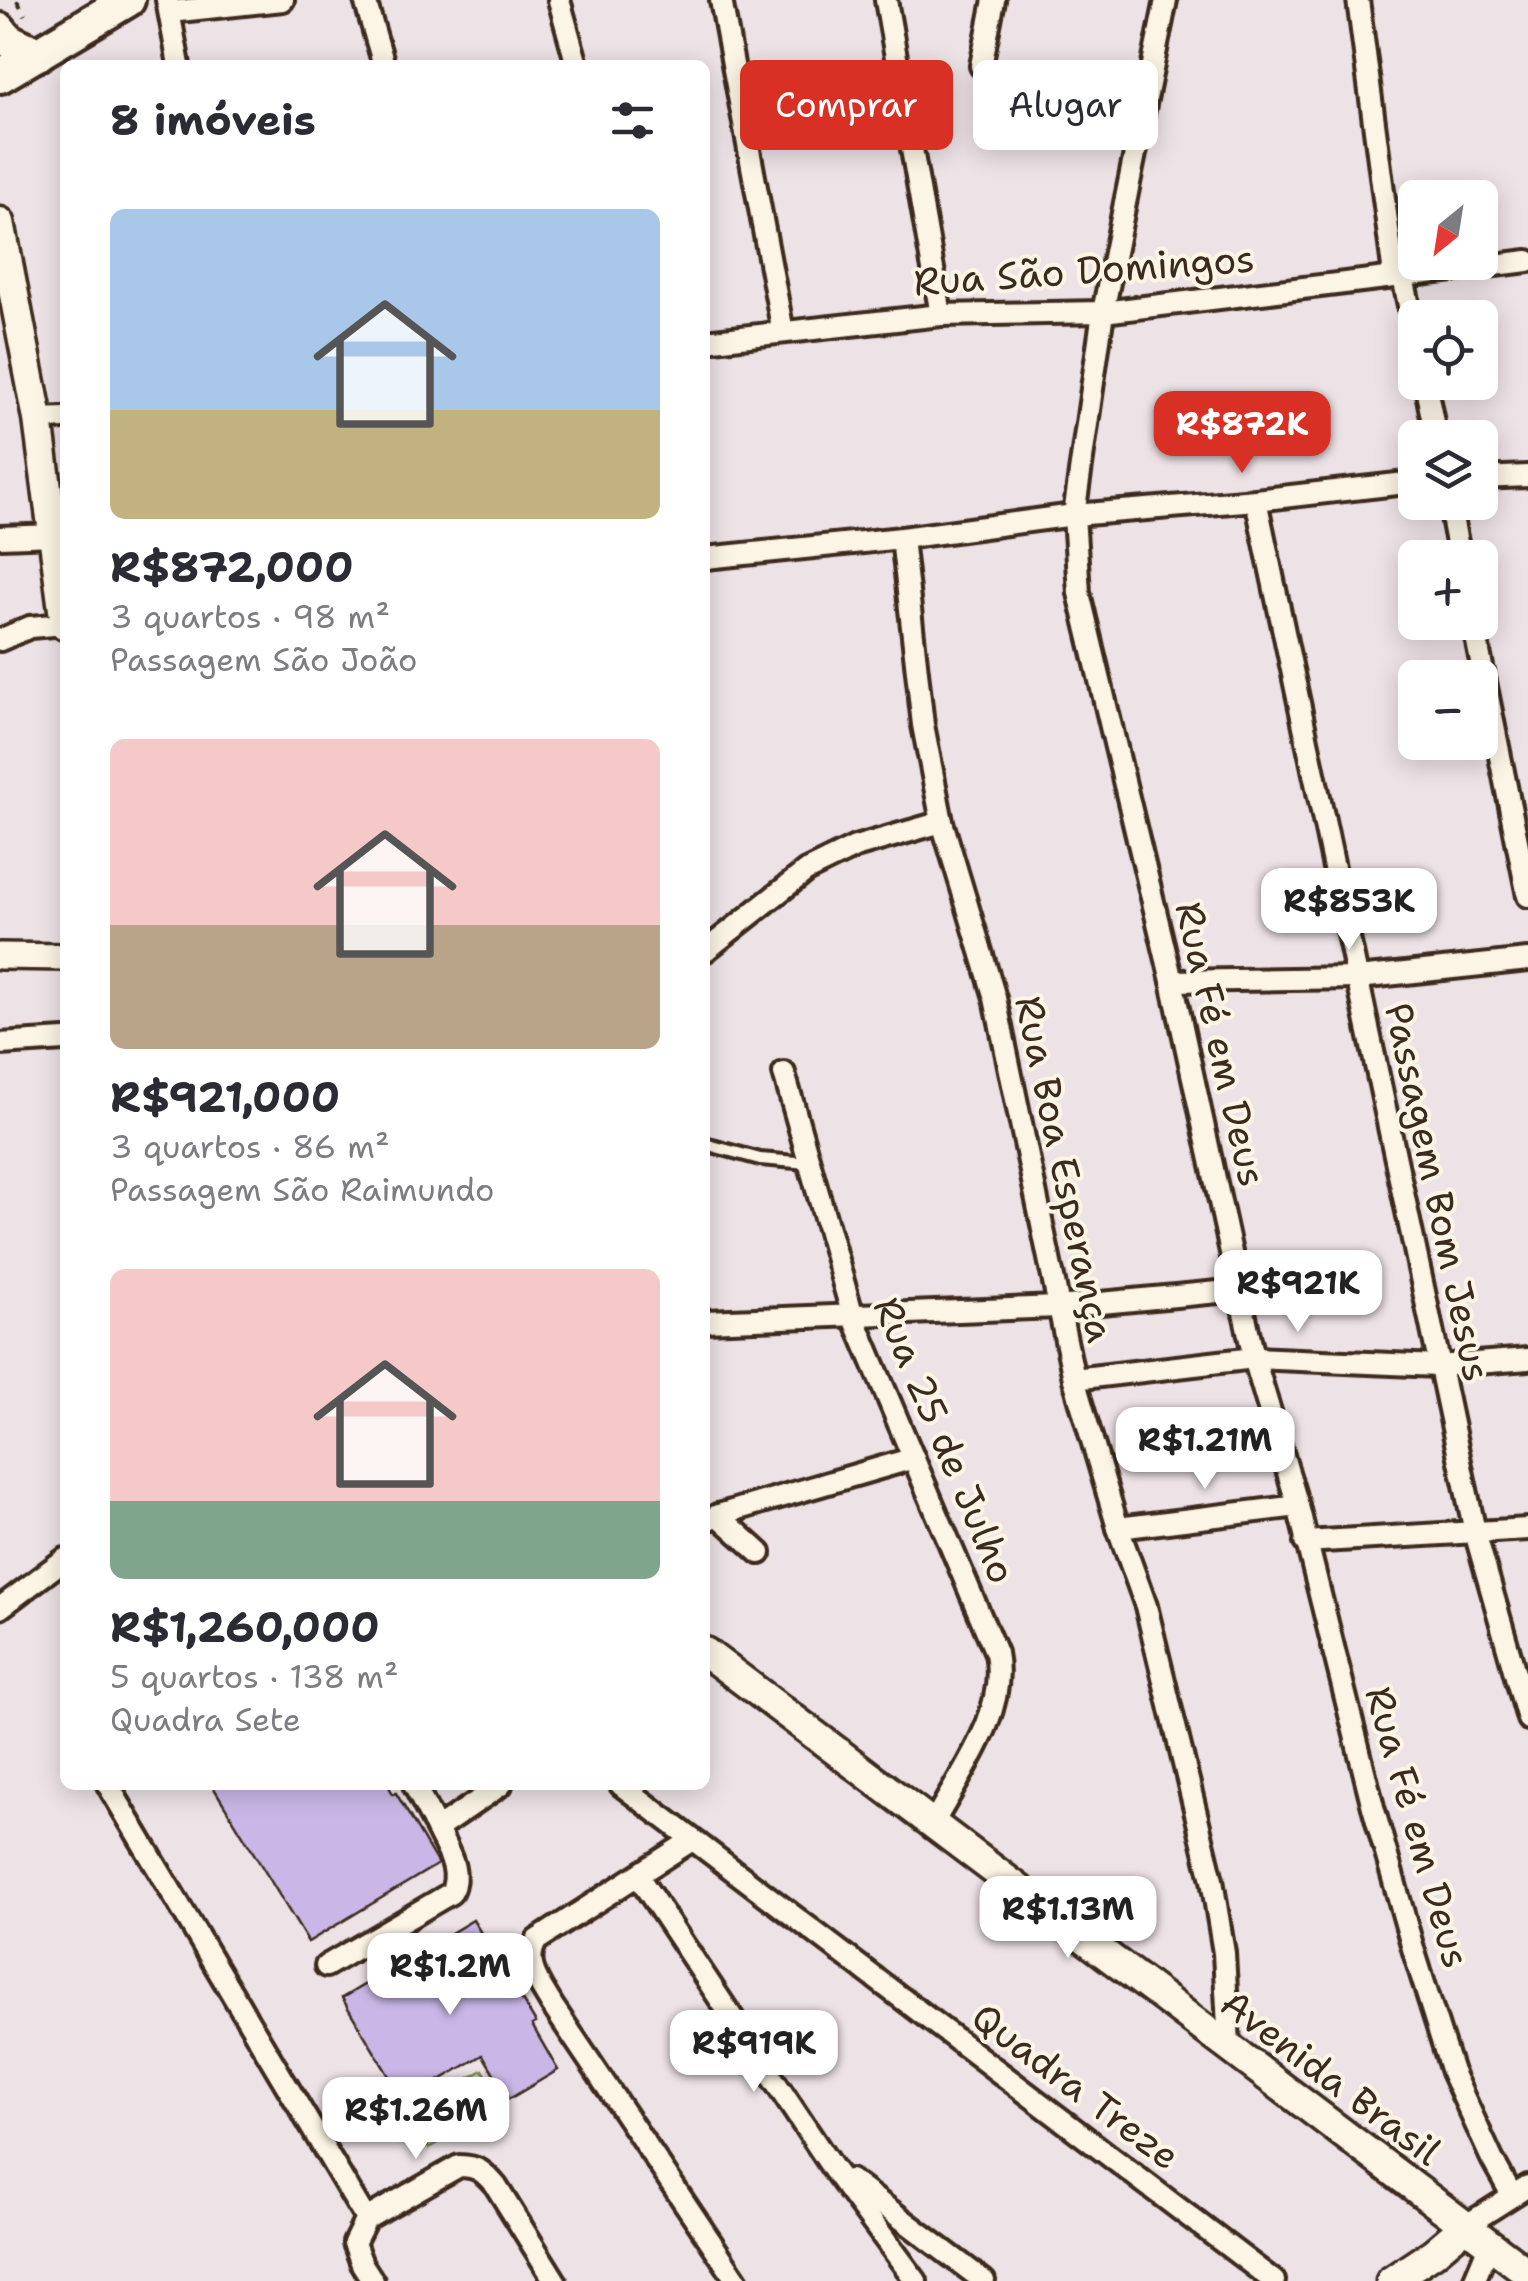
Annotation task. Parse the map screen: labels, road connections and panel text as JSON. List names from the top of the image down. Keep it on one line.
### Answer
{"streets":{"main road":["Avenida Brasil"],"street":["Rua São Domingos","Rua Fé em Deus","Rua Boa Esperança","Passagem Bom Jesus","Rua 25 de Julho","Quadra Treze"]},"crossings":[["Rua São Domingos","Rua Fé em Deus"],["Rua Boa Esperança","Avenida Brasil"],["Rua 25 de Julho","Avenida Brasil"]],"north":"bottom left","page":{"chip":["Comprar","Alugar"],"heading":"8 imóveis","map_buttons":["+","−"],"list":[{"name":"R$872,000","note":"3 quartos · 98 m² · Passagem São João"},{"name":"R$921,000","note":"3 quartos · 86 m² · Passagem São Raimundo"},{"name":"R$1,260,000","note":"5 quartos · 138 m² · Quadra Sete"}],"price":["R$872K","R$853K","R$921K","R$1.21M","R$1.13M","R$1.2M","R$919K","R$1.26M"]}}
